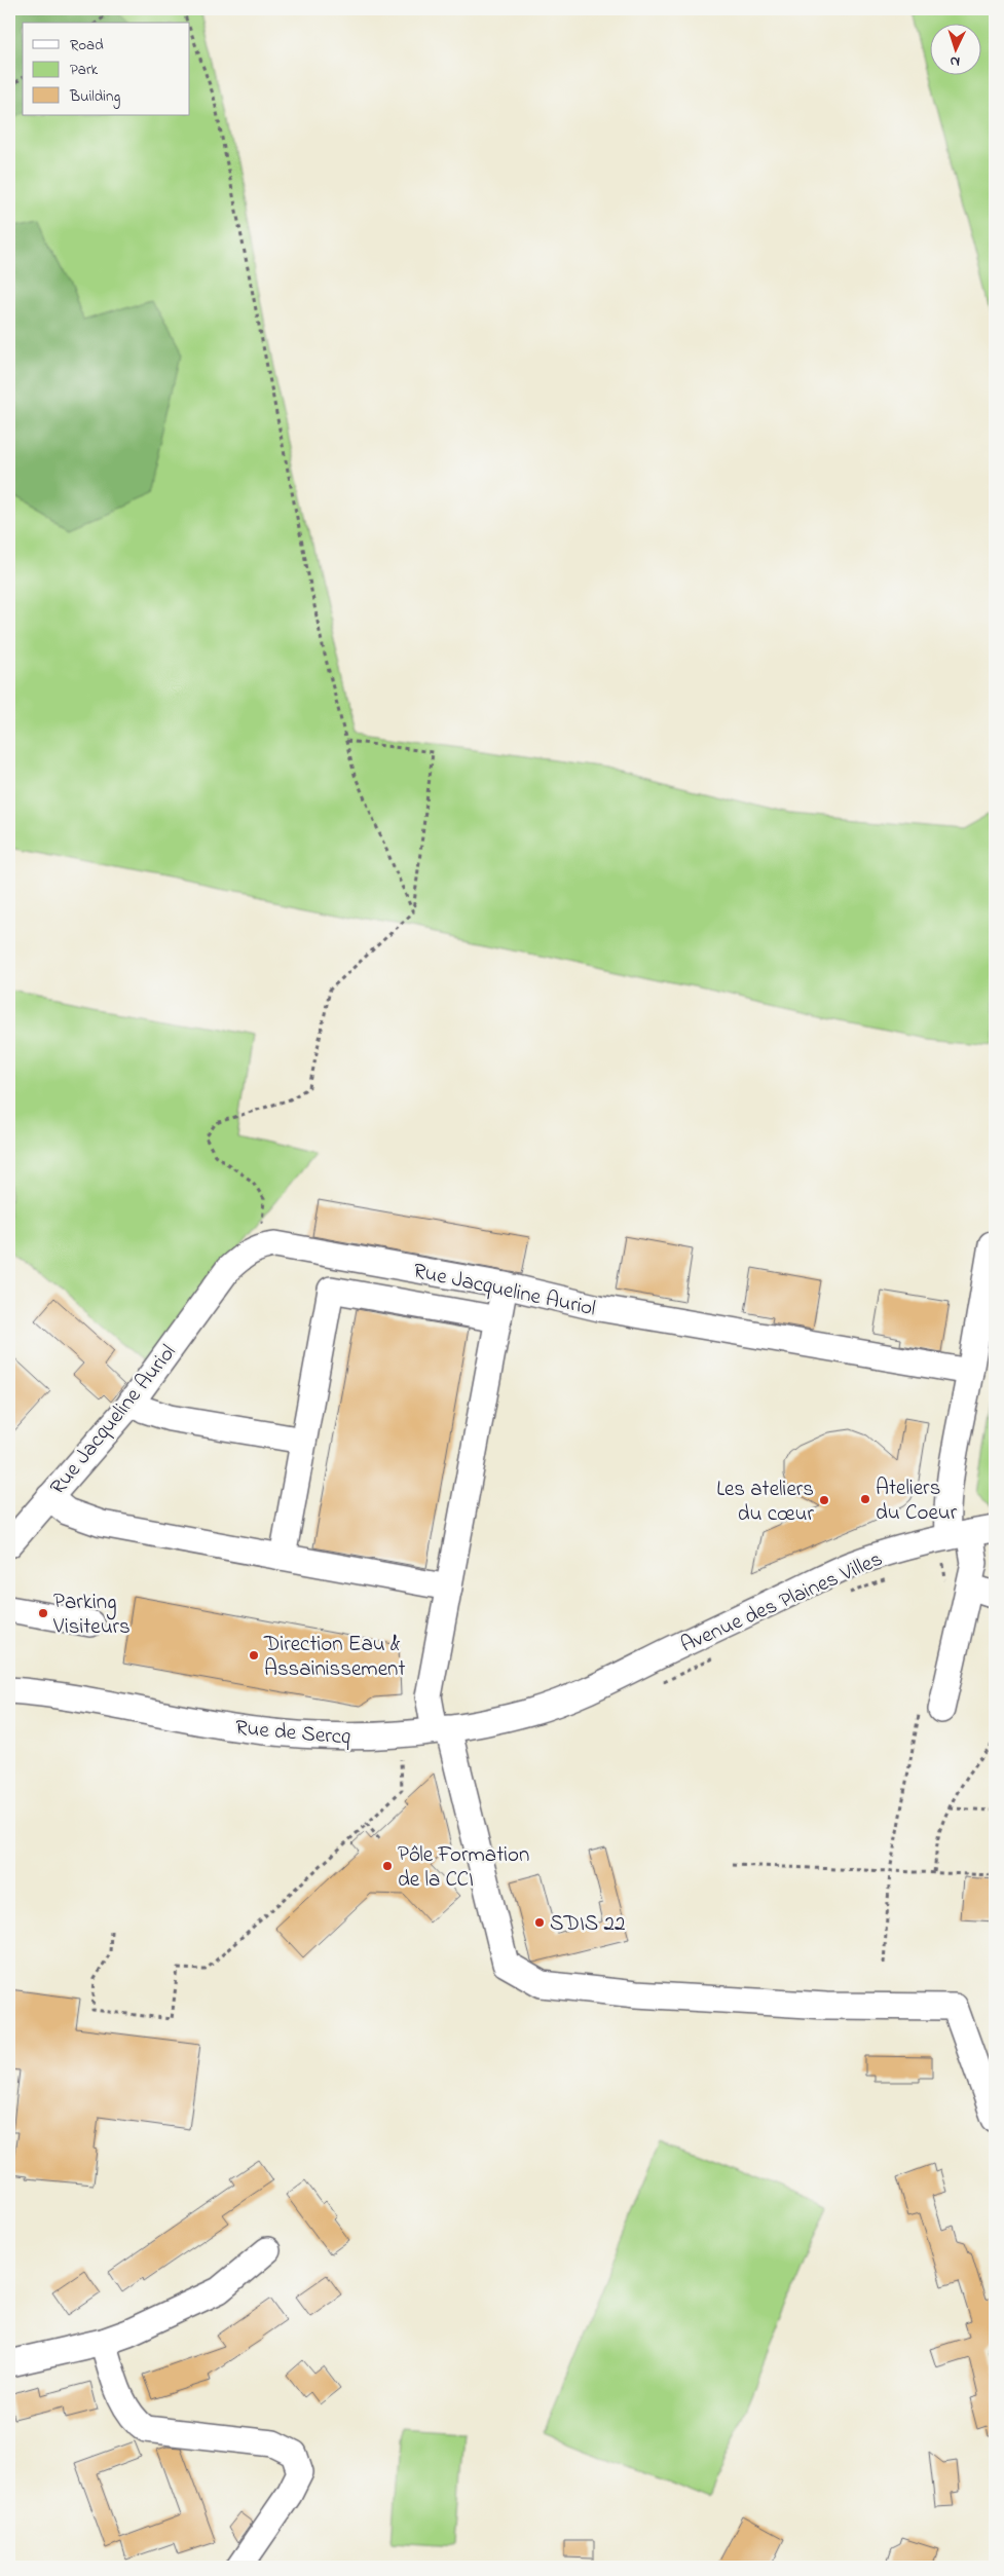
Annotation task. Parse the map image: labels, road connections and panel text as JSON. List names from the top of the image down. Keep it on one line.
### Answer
{"streets":{"street":["Rue Jacqueline Auriol","Avenue des Plaines Villes","Rue de Sercq"]},"crossings":[["Avenue des Plaines Villes","Rue de Sercq"]],"places":["Ateliers du Coeur","Les ateliers du cœur","Parking Visiteurs","Direction Eau & Assainissement","Pôle Formation de la CCI","SDIS 22"],"legend":["Road","Park","Building"],"north":"bottom"}
